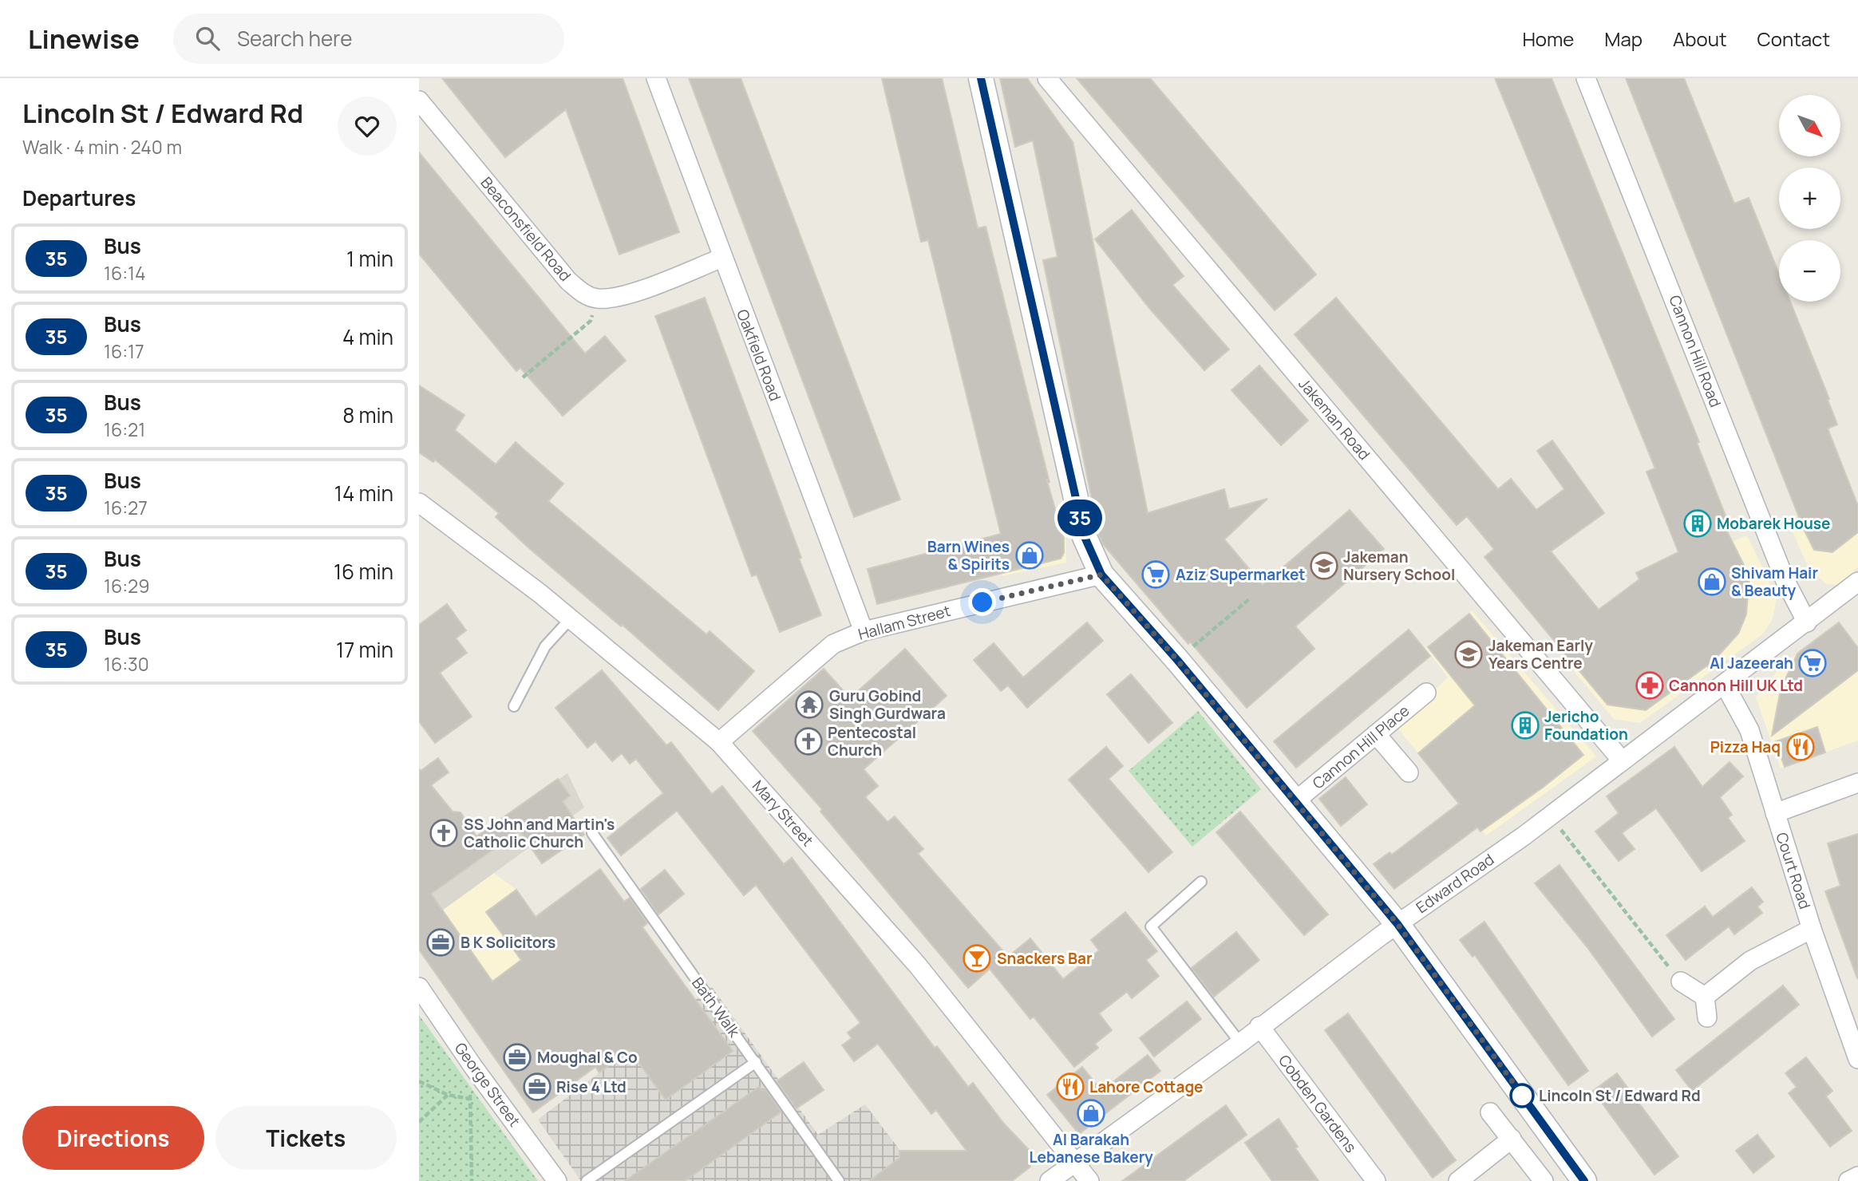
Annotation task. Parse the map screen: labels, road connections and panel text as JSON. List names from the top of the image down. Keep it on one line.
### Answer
{"streets":{"street":["Beaconsfield Road","Cannon Hill Road","Oakfield Road","Jakeman Road","Hallam Street","Cannon Hill Place","Mary Street","Court Road","Edward Road","George Street","Cobden Gardens"],"lane":["Bath Walk"]},"crossings":[["Cannon Hill Road","Edward Road"],["Oakfield Road","Hallam Street"],["Jakeman Road","Edward Road"],["Hallam Street","Mary Street"],["Mary Street","Edward Road"],["Court Road","Edward Road"],["Edward Road","Cobden Gardens"]],"places":{"building":["Mobarek House","Jericho Foundation"],"shop":["Barn Wines & Spirits","Shivam Hair & Beauty","Al Barakah Lebanese Bakery"],"school or university":["Jakeman Nursery School","Jakeman Early Years Centre"],"supermarket":["Aziz Supermarket","Al Jazeerah"],"pharmacy":["Cannon Hill UK Ltd"],"temple":["Guru Gobind Singh Gurdwara"],"church":["Pentecostal Church","SS John and Martin's Catholic Church"],"restaurant":["Pizza Haq","Lahore Cottage"],"office":["B K Solicitors","Moughal & Co","Rise 4 Ltd"],"bar":["Snackers Bar"],"other":["Lincoln St / Edward Rd"]},"lines":["bus line 35"],"north":"bottom right","page":{"header":"Linewise","search":"Search here","nav":["Home","Map","About","Contact"],"heading":[["Lincoln St / Edward Rd","Walk · 4 min · 240 m"],"Departures"],"on_map":"35","map_buttons":["+","−"],"list":[{"mark":"35","name":"Bus","note":"16:14","value":"1 min"},{"mark":"35","name":"Bus","note":"16:17","value":"4 min"},{"mark":"35","name":"Bus","note":"16:21","value":"8 min"},{"mark":"35","name":"Bus","note":"16:27","value":"14 min"},{"mark":"35","name":"Bus","note":"16:29","value":"16 min"},{"mark":"35","name":"Bus","note":"16:30","value":"17 min"}],"buttons":["Directions","Tickets"]}}
